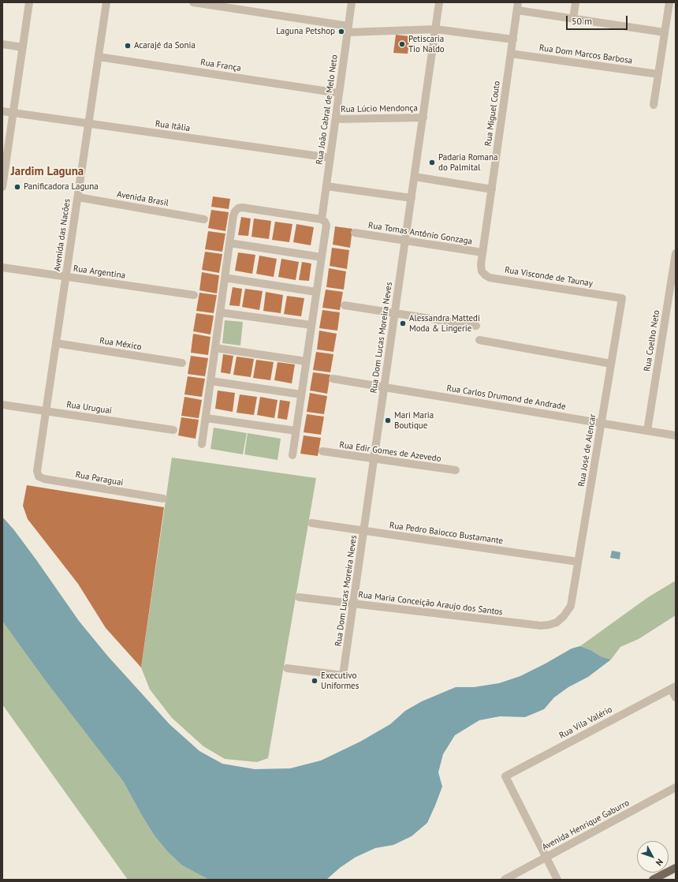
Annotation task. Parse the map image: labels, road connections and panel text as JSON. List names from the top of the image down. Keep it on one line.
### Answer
{"streets":{"street":["Rua Dom Marcos Barbosa","Rua França","Rua Lúcio Mendonça","Rua João Cabral de Melo Neto","Rua Miguel Couto","Rua Itália","Avenida Brasil","Rua Tomas Antônio Gonzaga","Avenida das Nacões","Rua Argentina","Rua Visconde de Taunay","Rua Dom Lucas Moreira Neves","Rua Coelho Neto","Rua México","Rua Carlos Drumond de Andrade","Rua Uruguai","Rua José de Alencar","Rua Edir Gomes de Azevedo","Rua Paraguai","Rua Pedro Baiocco Bustamante","Rua Maria Conceição Araujo dos Santos","Rua Vila Valério","Avenida Henrique Gaburro"]},"crossings":[["Rua Dom Marcos Barbosa","Rua Miguel Couto"],["Rua França","Rua João Cabral de Melo Neto"],["Rua França","Avenida das Nacões"],["Rua Lúcio Mendonça","Rua João Cabral de Melo Neto"],["Rua Lúcio Mendonça","Rua Dom Lucas Moreira Neves"],["Rua João Cabral de Melo Neto","Rua Itália"],["Rua Miguel Couto","Rua Tomas Antônio Gonzaga"],["Rua Miguel Couto","Rua Visconde de Taunay"],["Rua Itália","Avenida das Nacões"],["Avenida Brasil","Avenida das Nacões"],["Rua Tomas Antônio Gonzaga","Rua Dom Lucas Moreira Neves"],["Avenida das Nacões","Rua Argentina"],["Avenida das Nacões","Rua México"],["Avenida das Nacões","Rua Uruguai"],["Avenida das Nacões","Rua Paraguai"],["Rua Visconde de Taunay","Rua José de Alencar"],["Rua Dom Lucas Moreira Neves","Rua Carlos Drumond de Andrade"],["Rua Dom Lucas Moreira Neves","Rua Edir Gomes de Azevedo"],["Rua Dom Lucas Moreira Neves","Rua Pedro Baiocco Bustamante"],["Rua Dom Lucas Moreira Neves","Rua Maria Conceição Araujo dos Santos"],["Rua Coelho Neto","Rua Carlos Drumond de Andrade"],["Rua Carlos Drumond de Andrade","Rua José de Alencar"],["Rua José de Alencar","Rua Pedro Baiocco Bustamante"],["Rua José de Alencar","Rua Maria Conceição Araujo dos Santos"],["Rua Vila Valério","Avenida Henrique Gaburro"]],"districts":["Jardim Laguna"],"places":["Laguna Petshop","Petiscaria Tio Naldo","Acarajé da Sonia","Padaria Romana do Palmital","Panificadora Laguna","Alessandra Mattedi Moda & Lingerie","Mari Maria Boutique","Executivo Uniformes"],"scale_bar":"50 m","north":"bottom right"}
